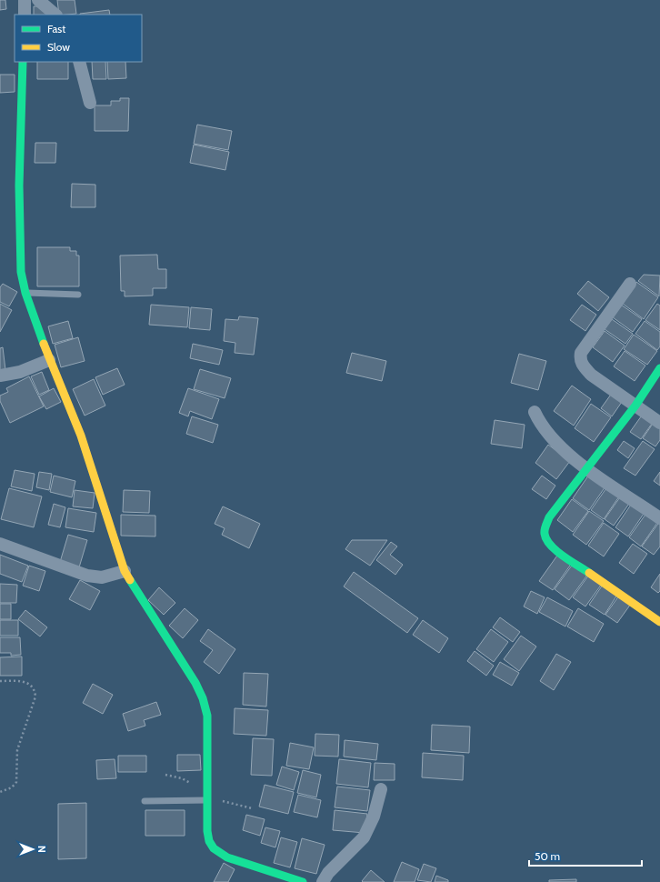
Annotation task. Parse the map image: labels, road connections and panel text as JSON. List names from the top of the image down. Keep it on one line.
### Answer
{"legend":["Fast","Slow"],"scale_bar":"50 m","north":"right"}
